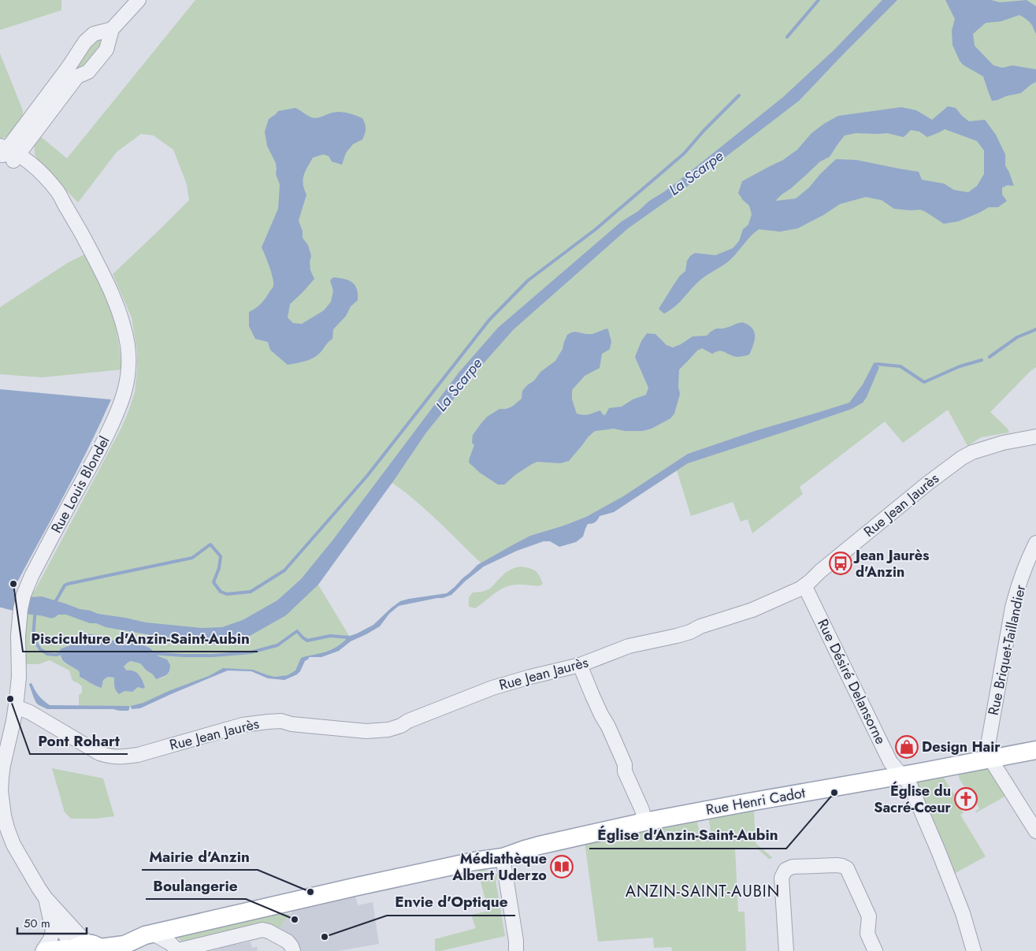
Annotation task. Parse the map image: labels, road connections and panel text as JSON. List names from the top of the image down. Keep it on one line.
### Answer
{"streets":{"main road":["Rue Henri Cadot"],"street":["Rue Louis Blondel","Rue Jean Jaurès","Rue Briquet-Taillandier","Rue Désiré Delansorne"]},"crossings":[["Rue Louis Blondel","Rue Jean Jaurès"],["Rue Jean Jaurès","Rue Désiré Delansorne"],["Rue Briquet-Taillandier","Rue Henri Cadot"],["Rue Désiré Delansorne","Rue Henri Cadot"]],"districts":["ANZIN-SAINT-AUBIN"],"water":["La Scarpe"],"places":{"bus stop":["Jean Jaurès d'Anzin"],"other":["Pisciculture d'Anzin-Saint-Aubin","Pont Rohart","Église d'Anzin-Saint-Aubin","Mairie d'Anzin","Boulangerie","Envie d'Optique"],"shop":["Design Hair"],"church":["Église du Sacré-Cœur"],"library":["Médiathèque Albert Uderzo"]},"scale_bar":"50 m"}
